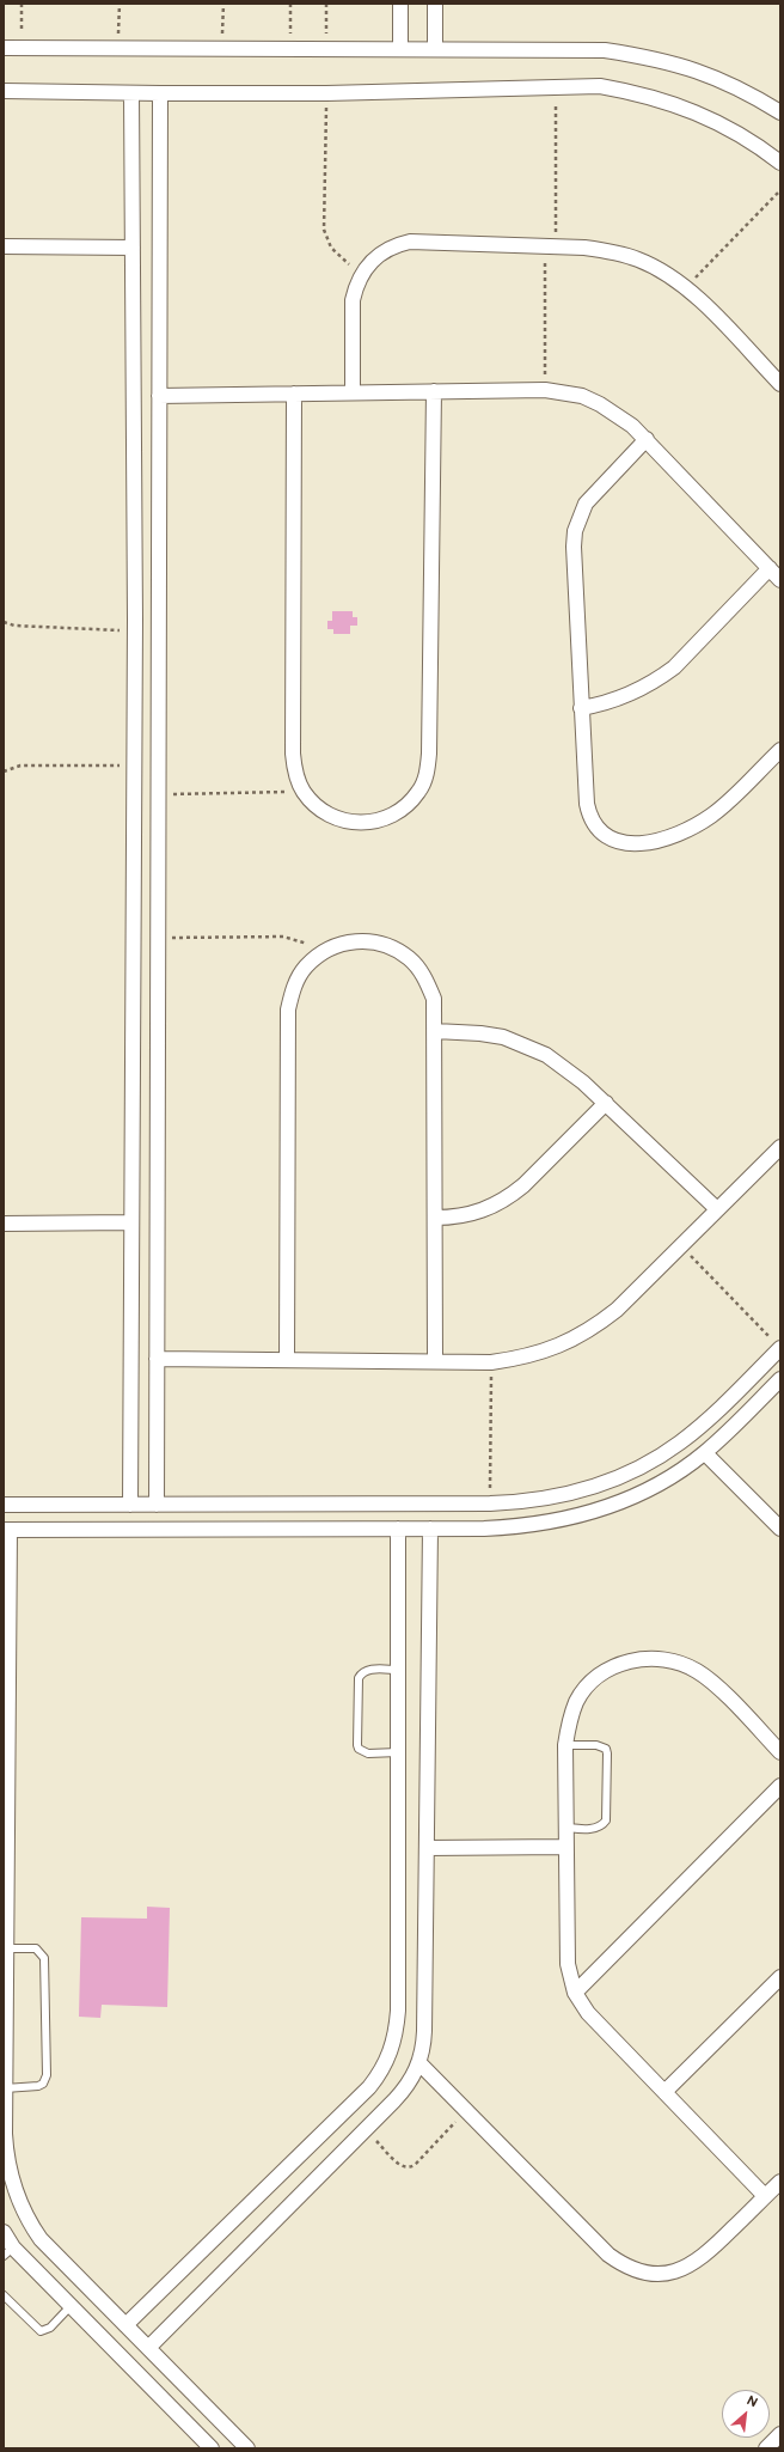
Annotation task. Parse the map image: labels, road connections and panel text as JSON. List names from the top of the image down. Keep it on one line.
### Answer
{"north":"top right"}
